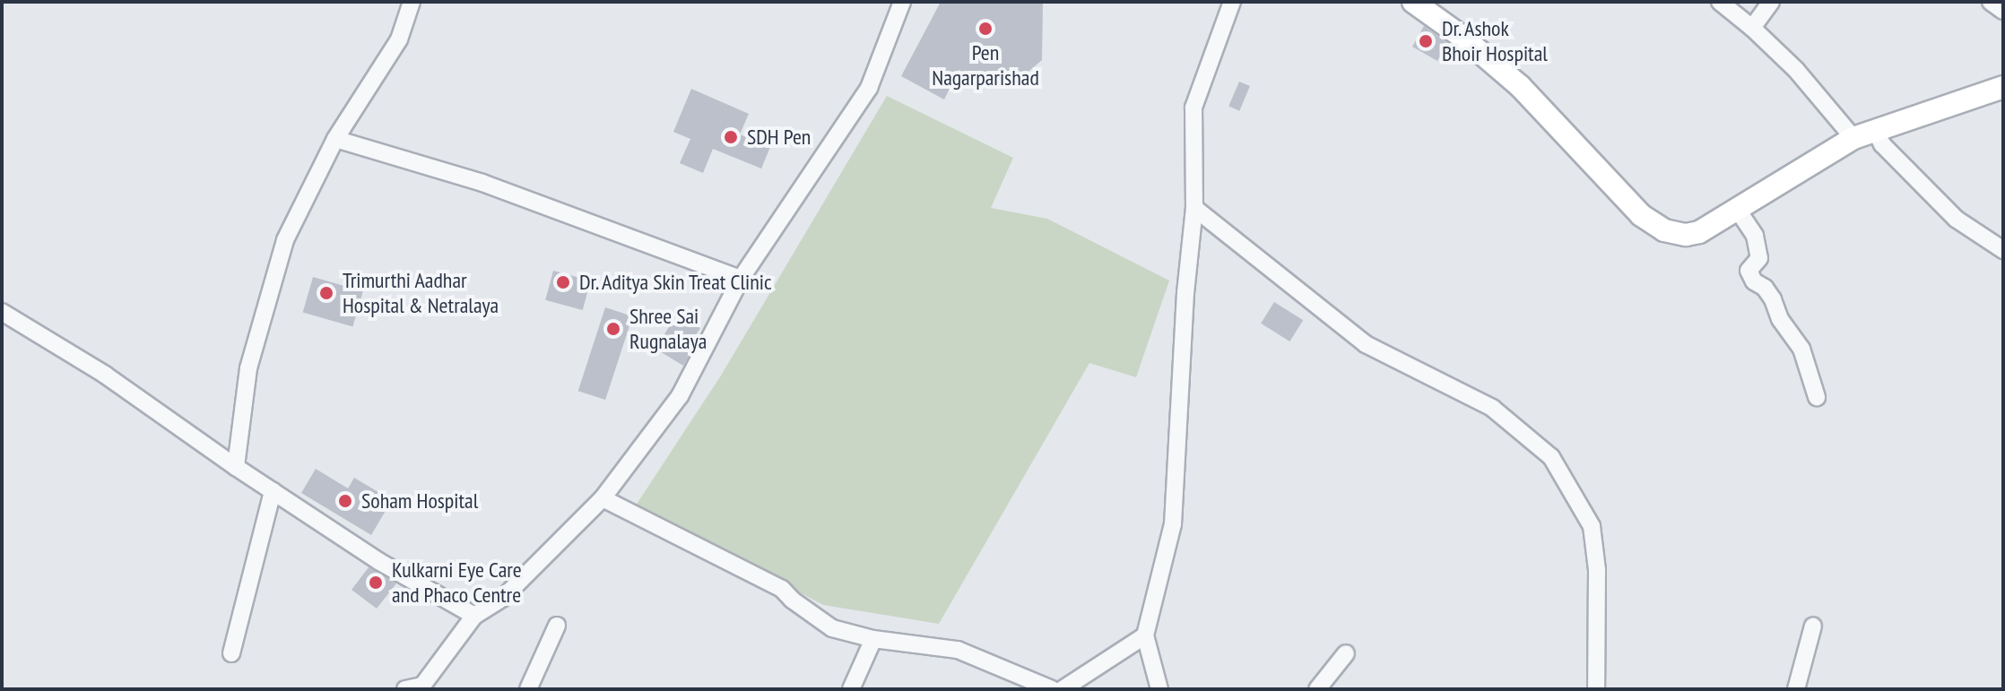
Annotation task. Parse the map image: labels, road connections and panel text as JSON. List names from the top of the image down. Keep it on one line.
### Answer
{"places":["Pen Nagarparishad","Dr. Ashok Bhoir Hospital","SDH Pen","Dr. Aditya Skin Treat Clinic","Trimurthi Aadhar Hospital & Netralaya","Shree Sai Rugnalaya","Soham Hospital","Kulkarni Eye Care and Phaco Centre"]}
